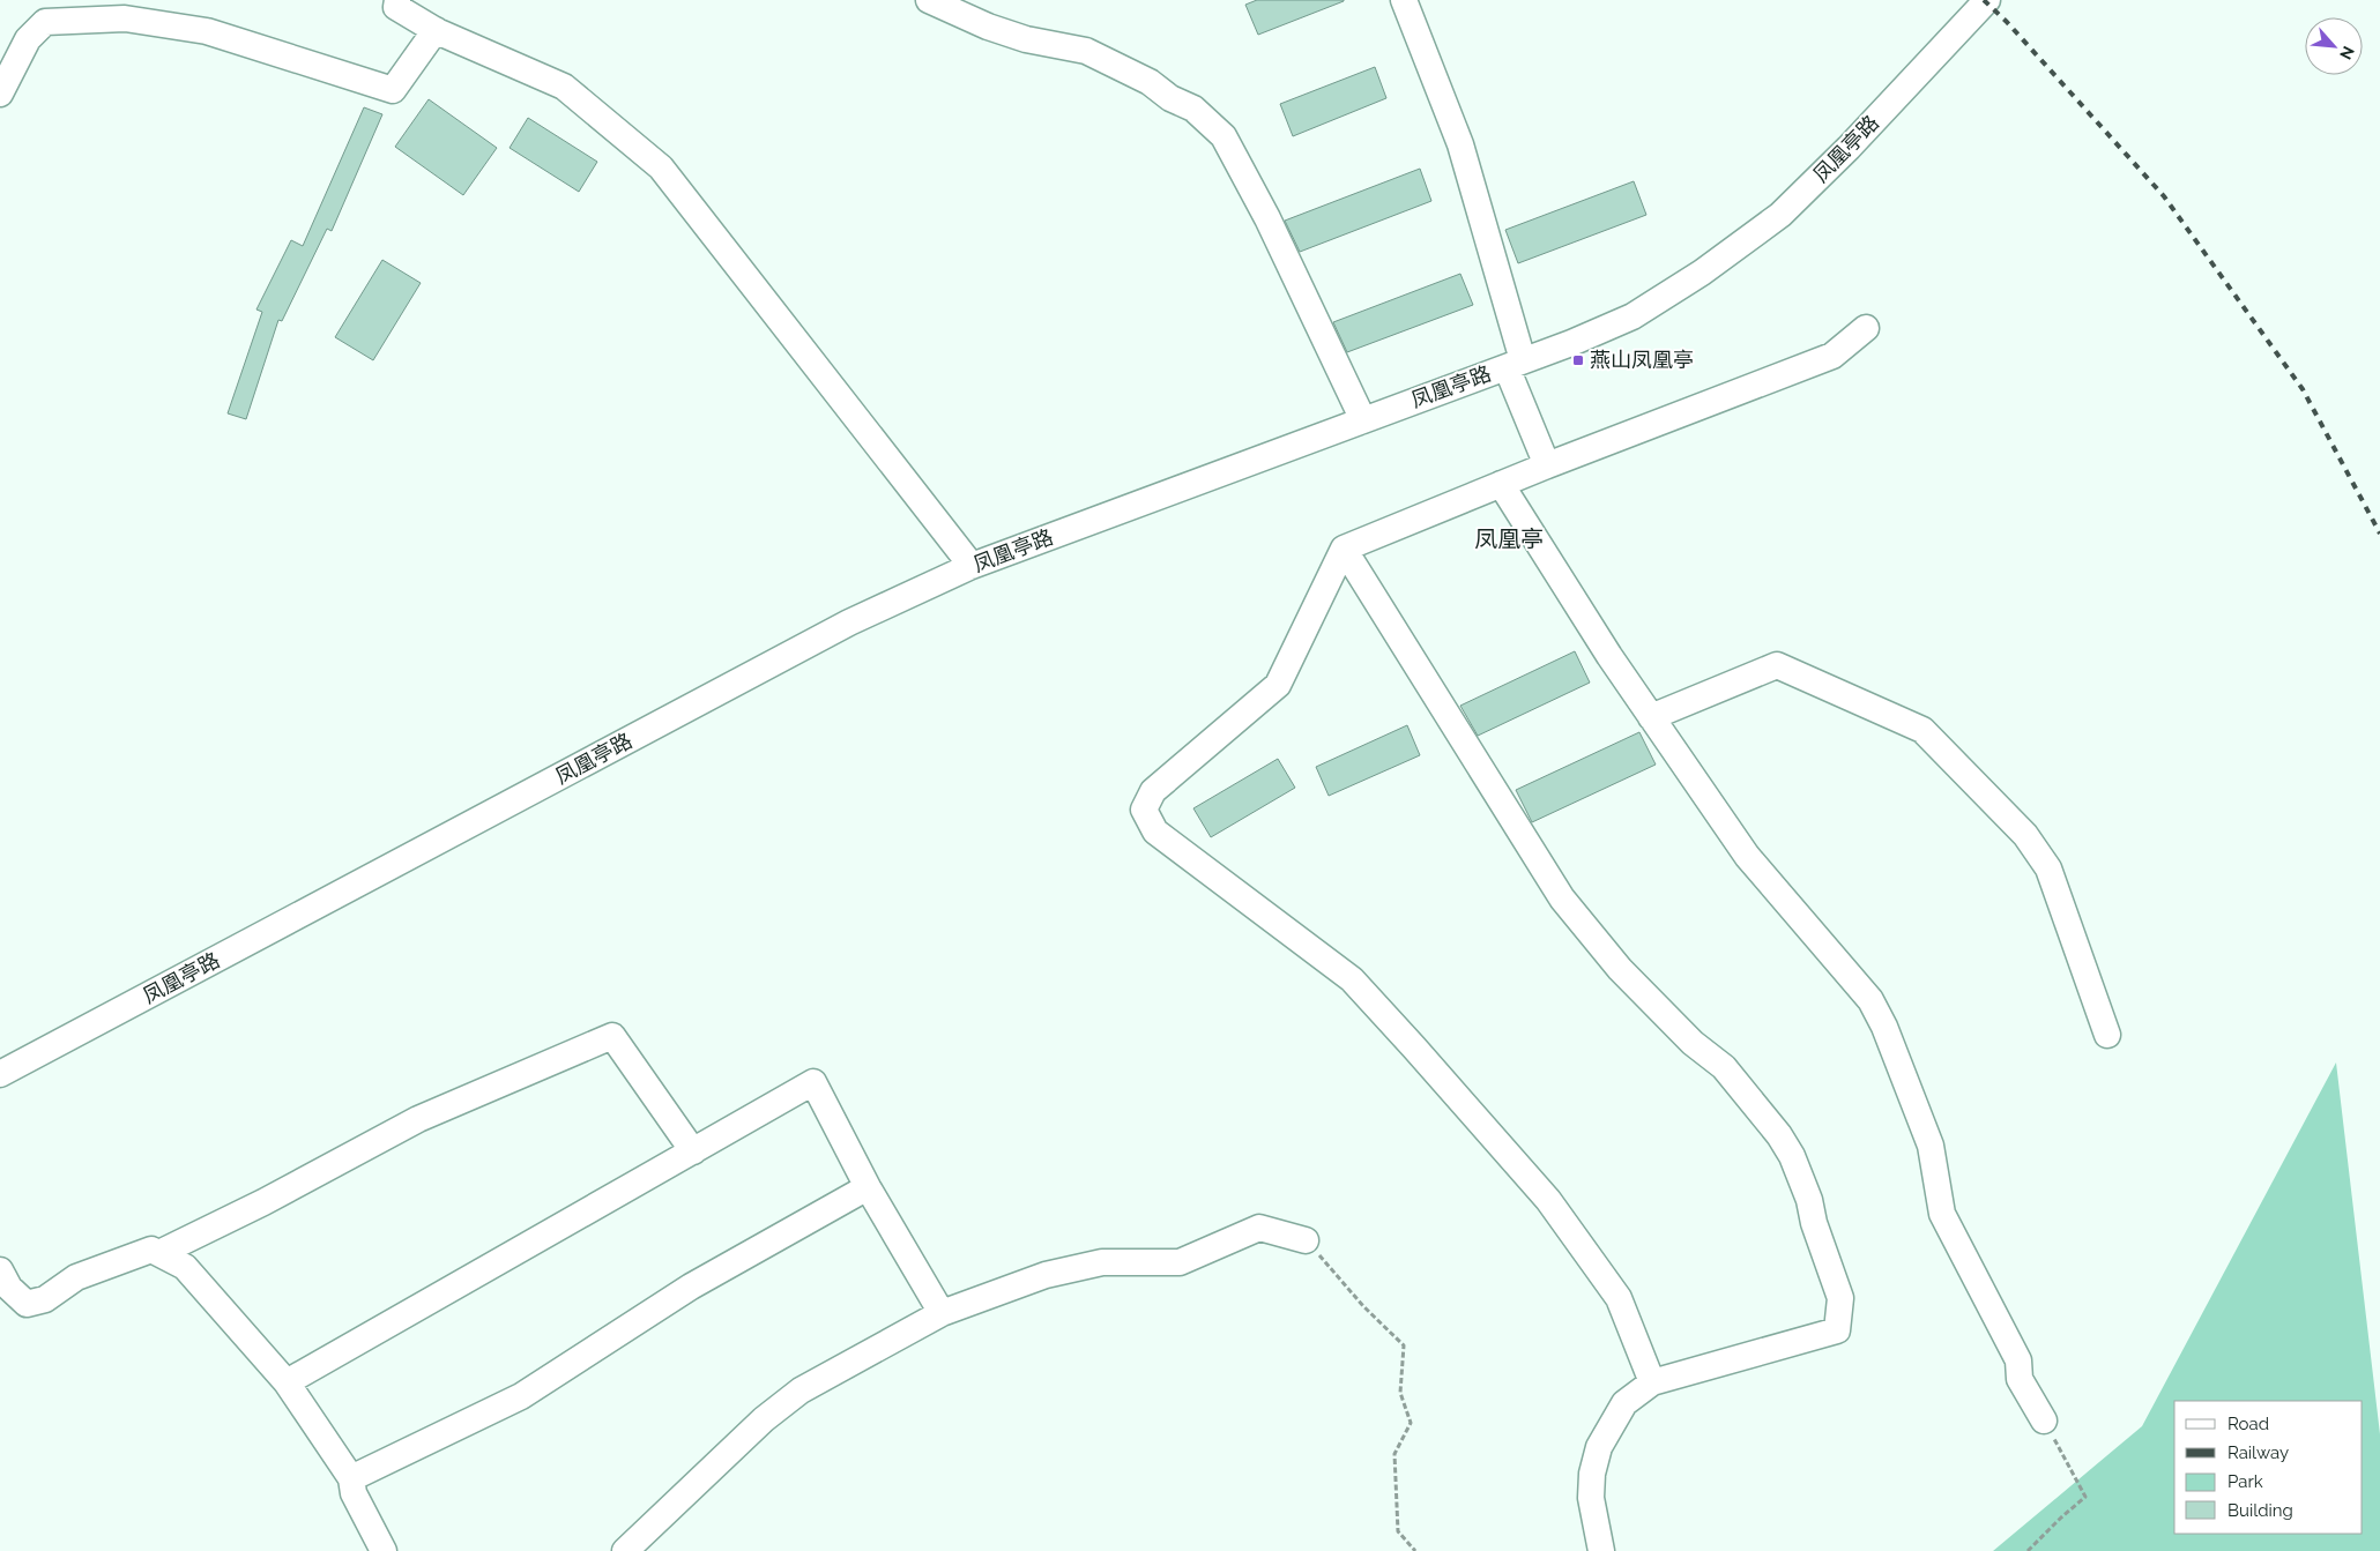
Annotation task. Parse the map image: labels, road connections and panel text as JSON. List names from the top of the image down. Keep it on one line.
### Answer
{"streets":{"street":["凤凰亭路"]},"districts":["凤凰亭"],"places":{"transit":["燕山凤凰亭"]},"legend":["Road","Railway","Park","Building"],"north":"bottom right"}
